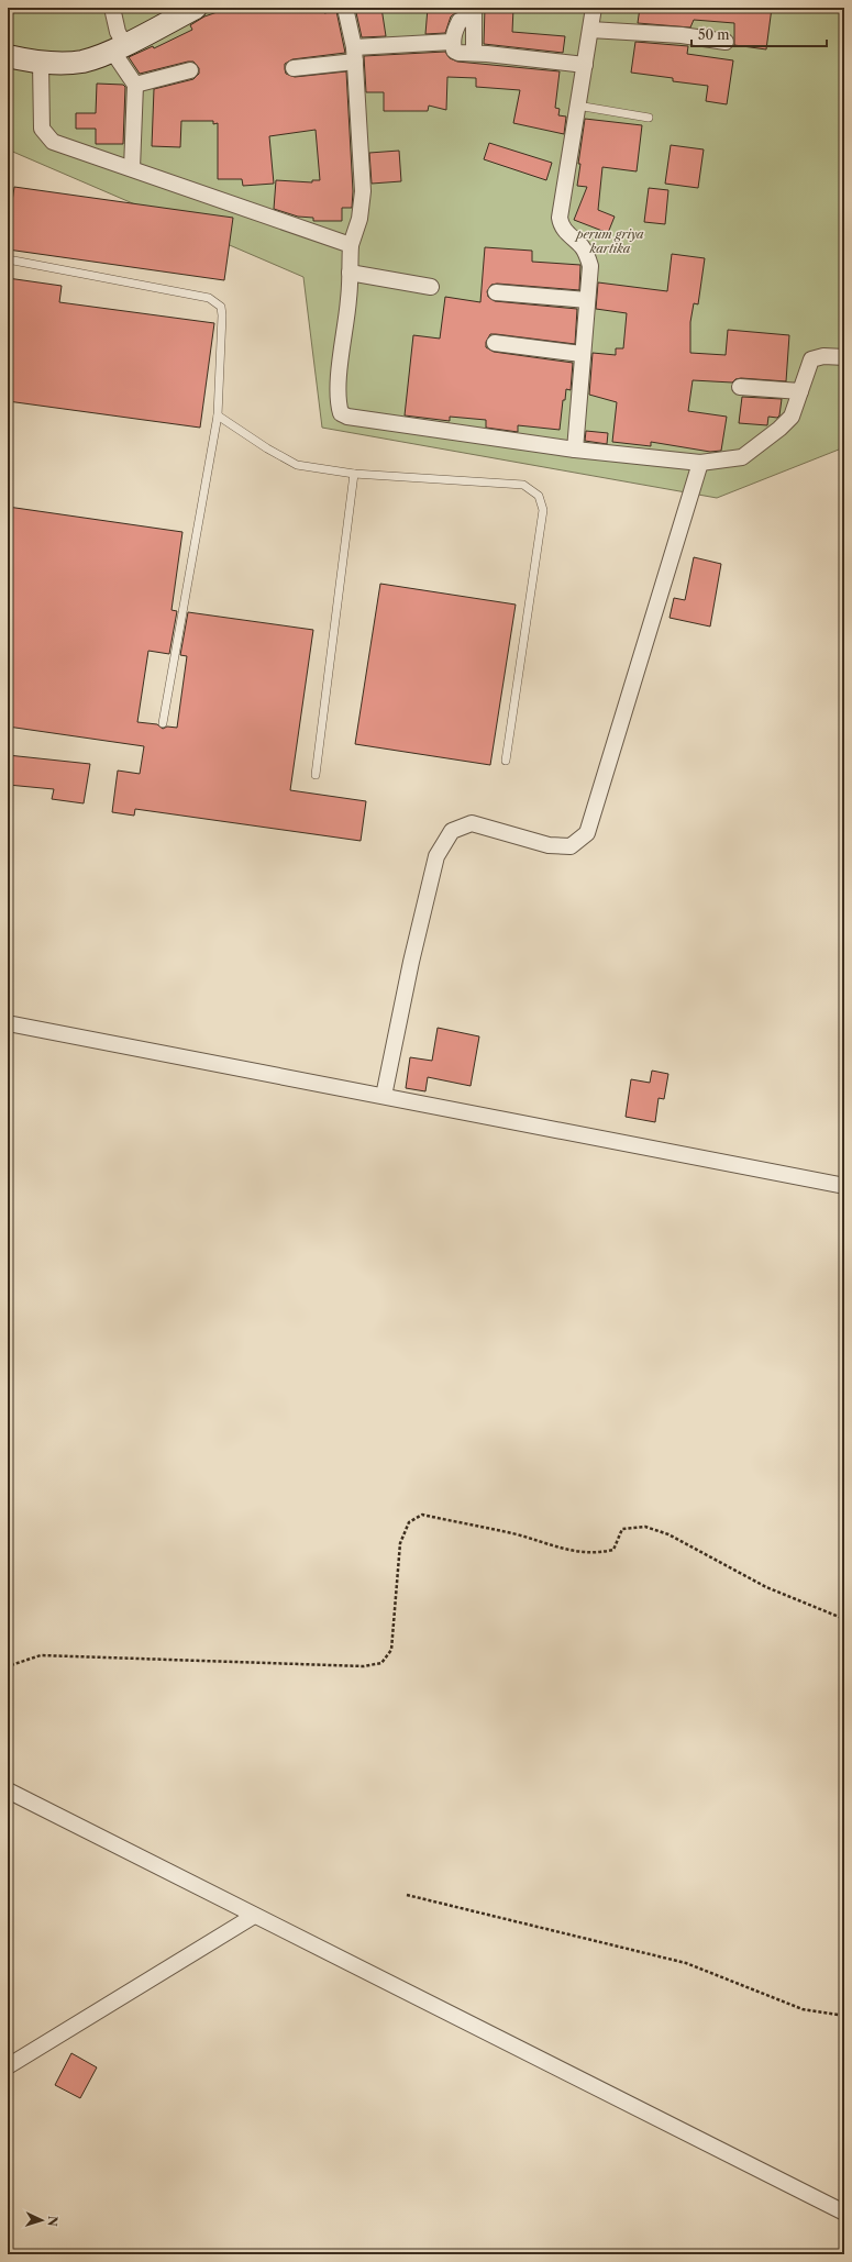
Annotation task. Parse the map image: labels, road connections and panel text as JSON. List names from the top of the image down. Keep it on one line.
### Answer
{"parks":["perum griya kartika"],"scale_bar":"50 m","north":"right"}
